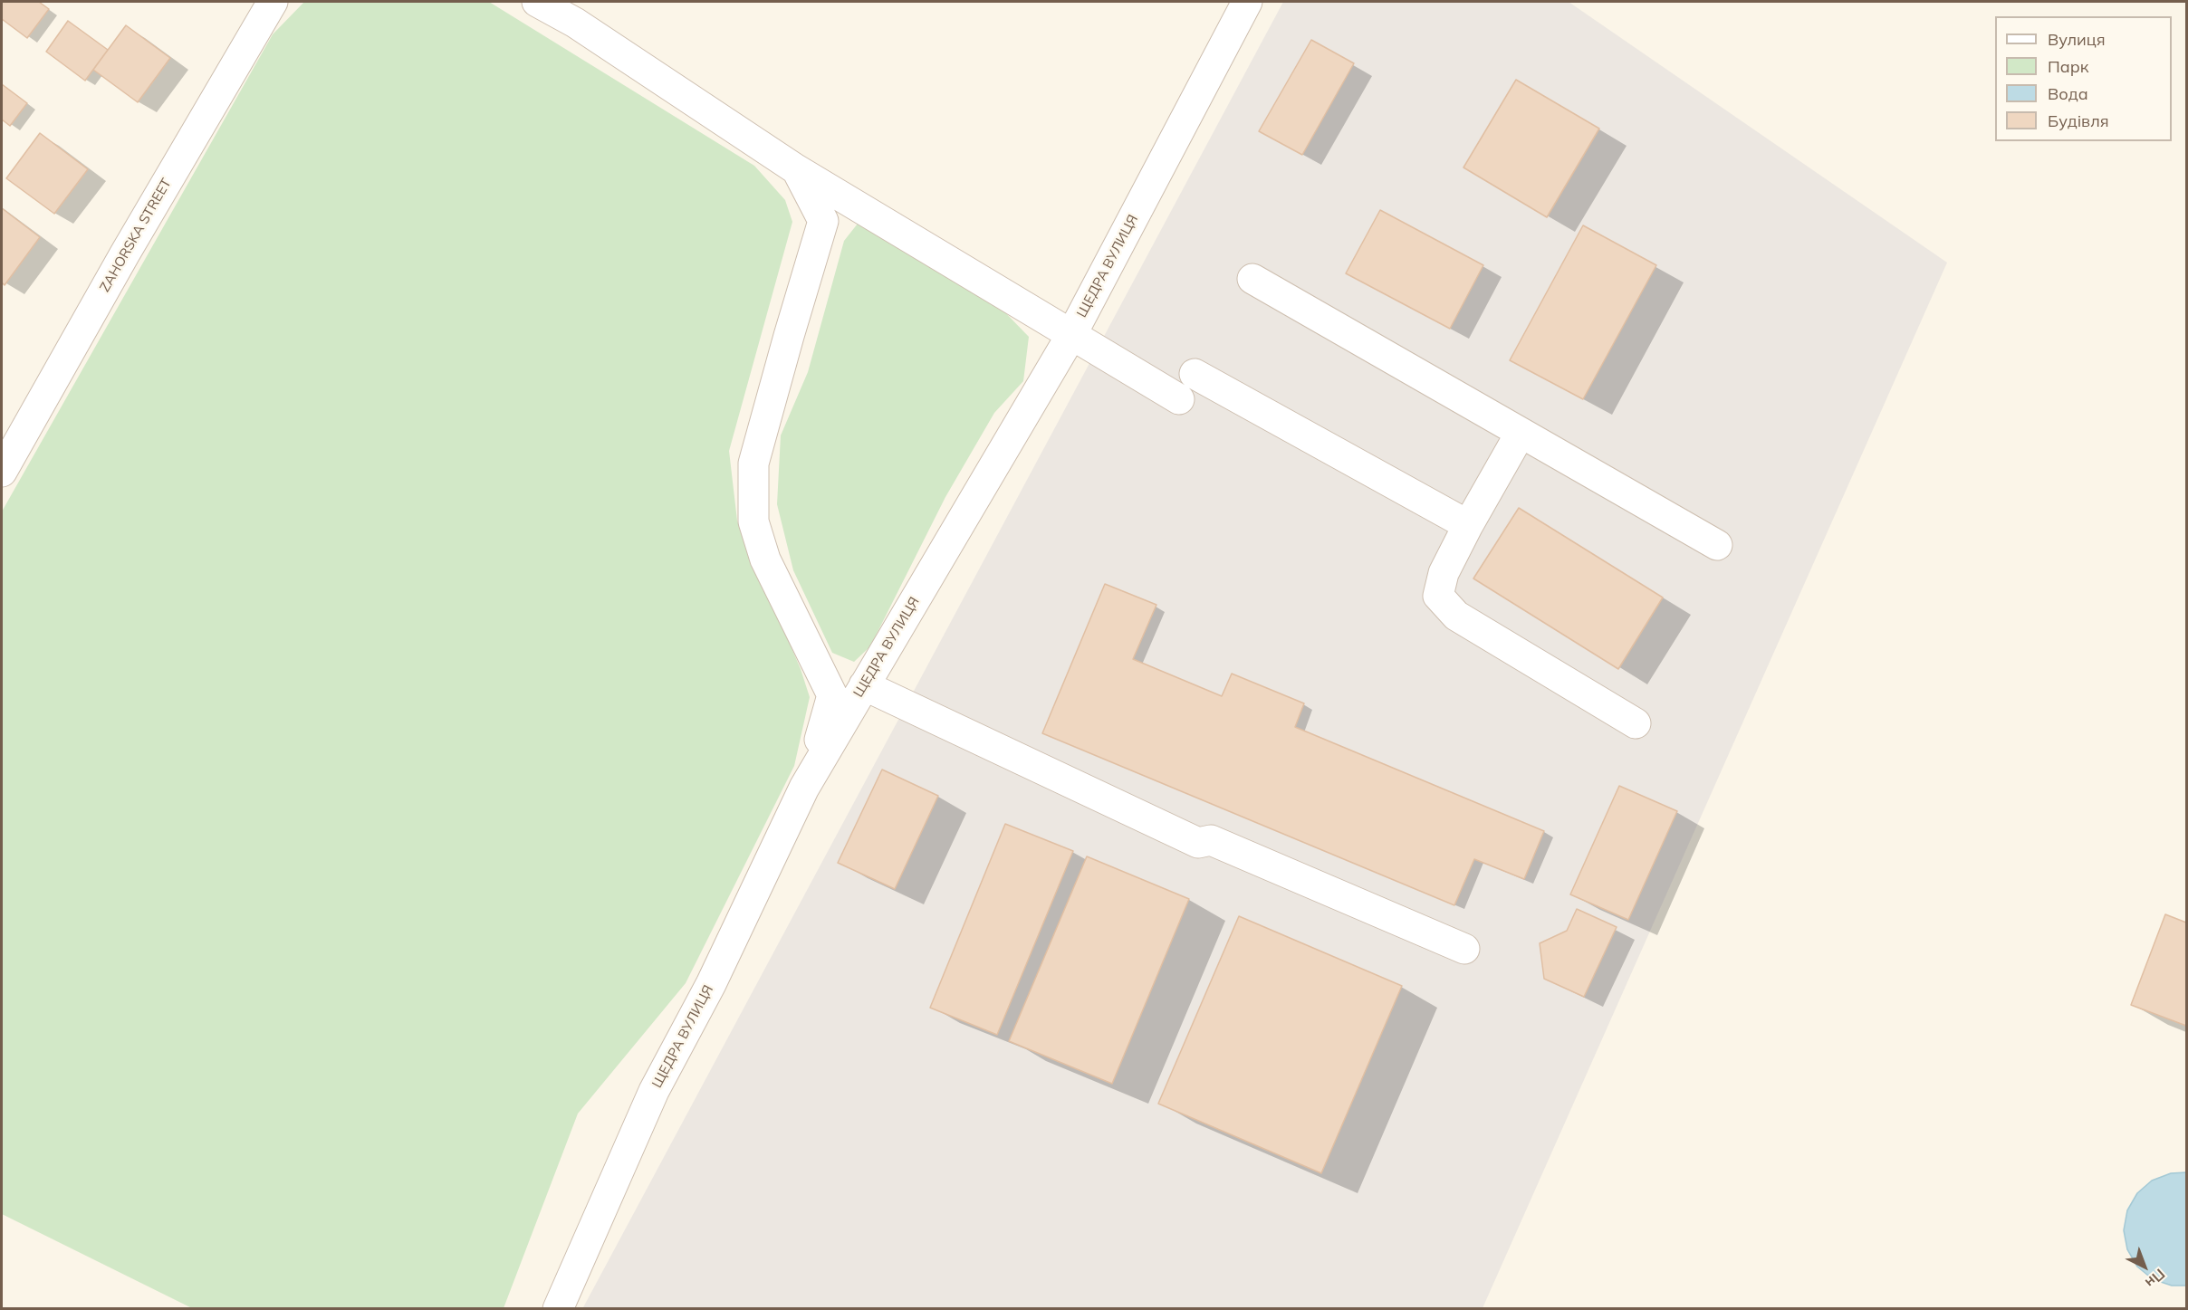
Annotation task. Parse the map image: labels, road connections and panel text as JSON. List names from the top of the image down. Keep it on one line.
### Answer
{"streets":{"street":["ZAHORSKA STREET","ЩЕДРА ВУЛИЦЯ"]},"legend":["Вулиця","Парк","Вода","Будівля"],"north":"bottom right"}
